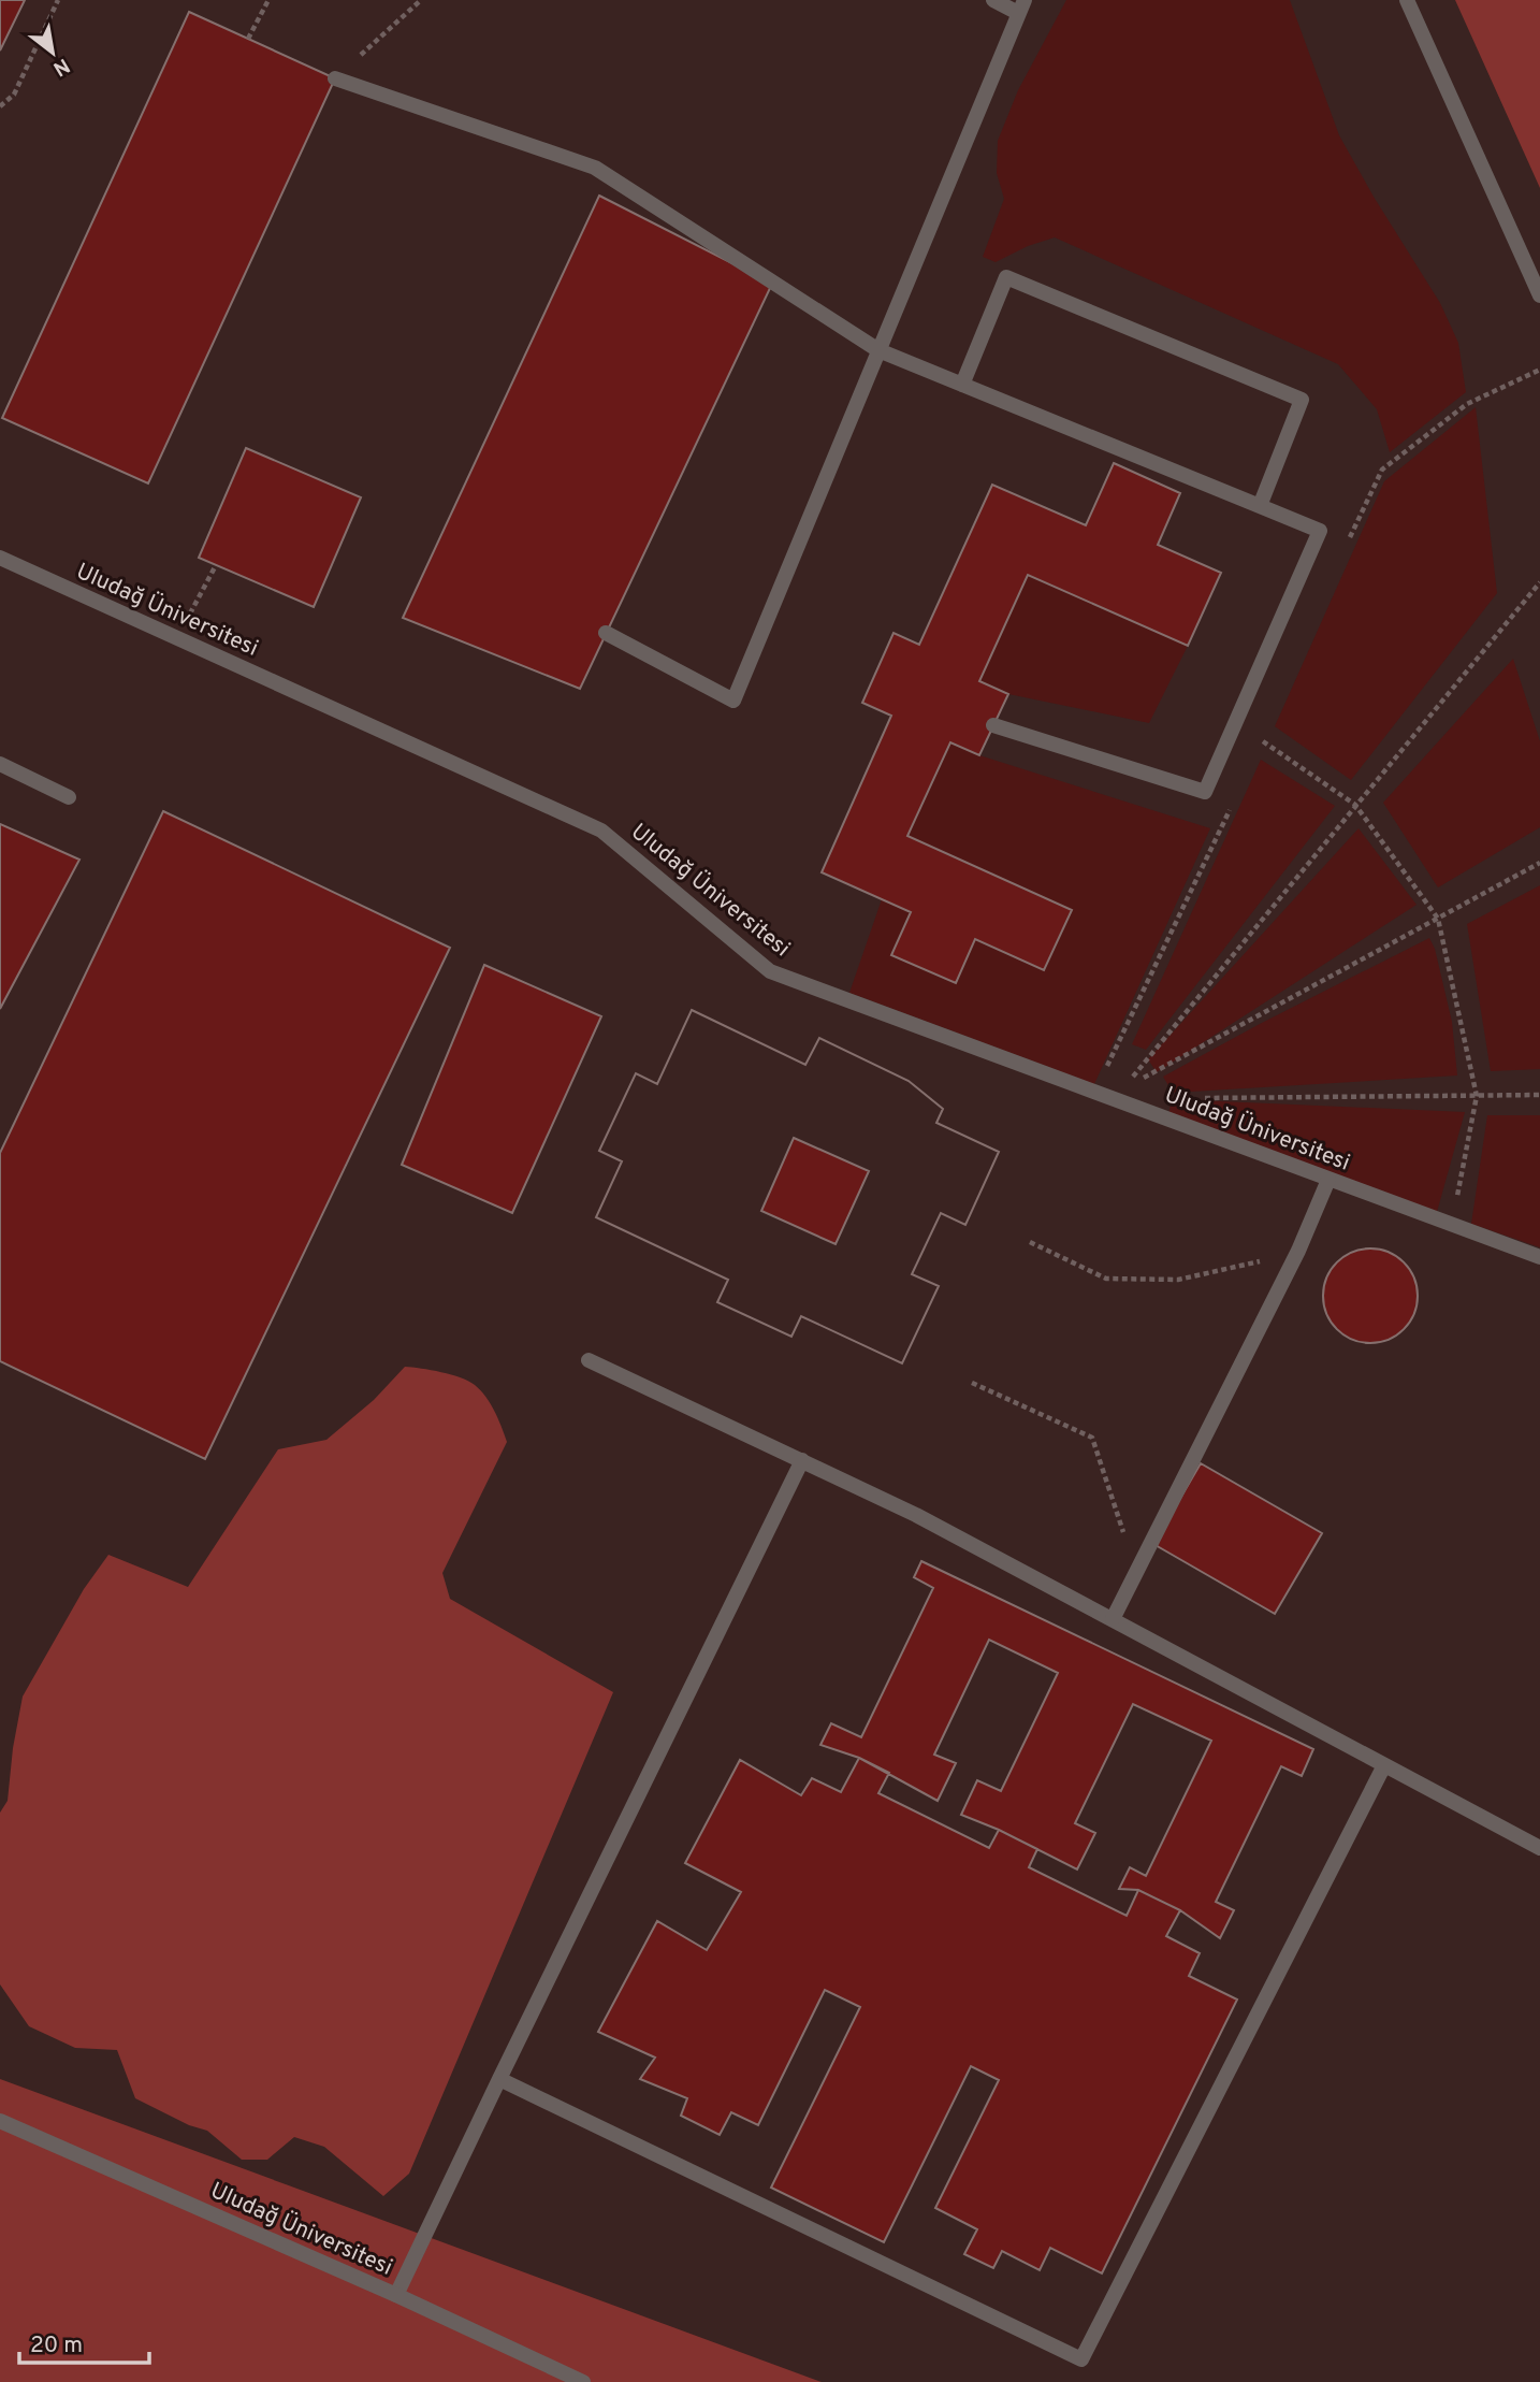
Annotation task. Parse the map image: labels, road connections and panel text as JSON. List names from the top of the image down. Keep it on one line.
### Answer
{"streets":{"street":["Uludağ Üniversitesi"]},"scale_bar":"20 m","north":"bottom right"}
